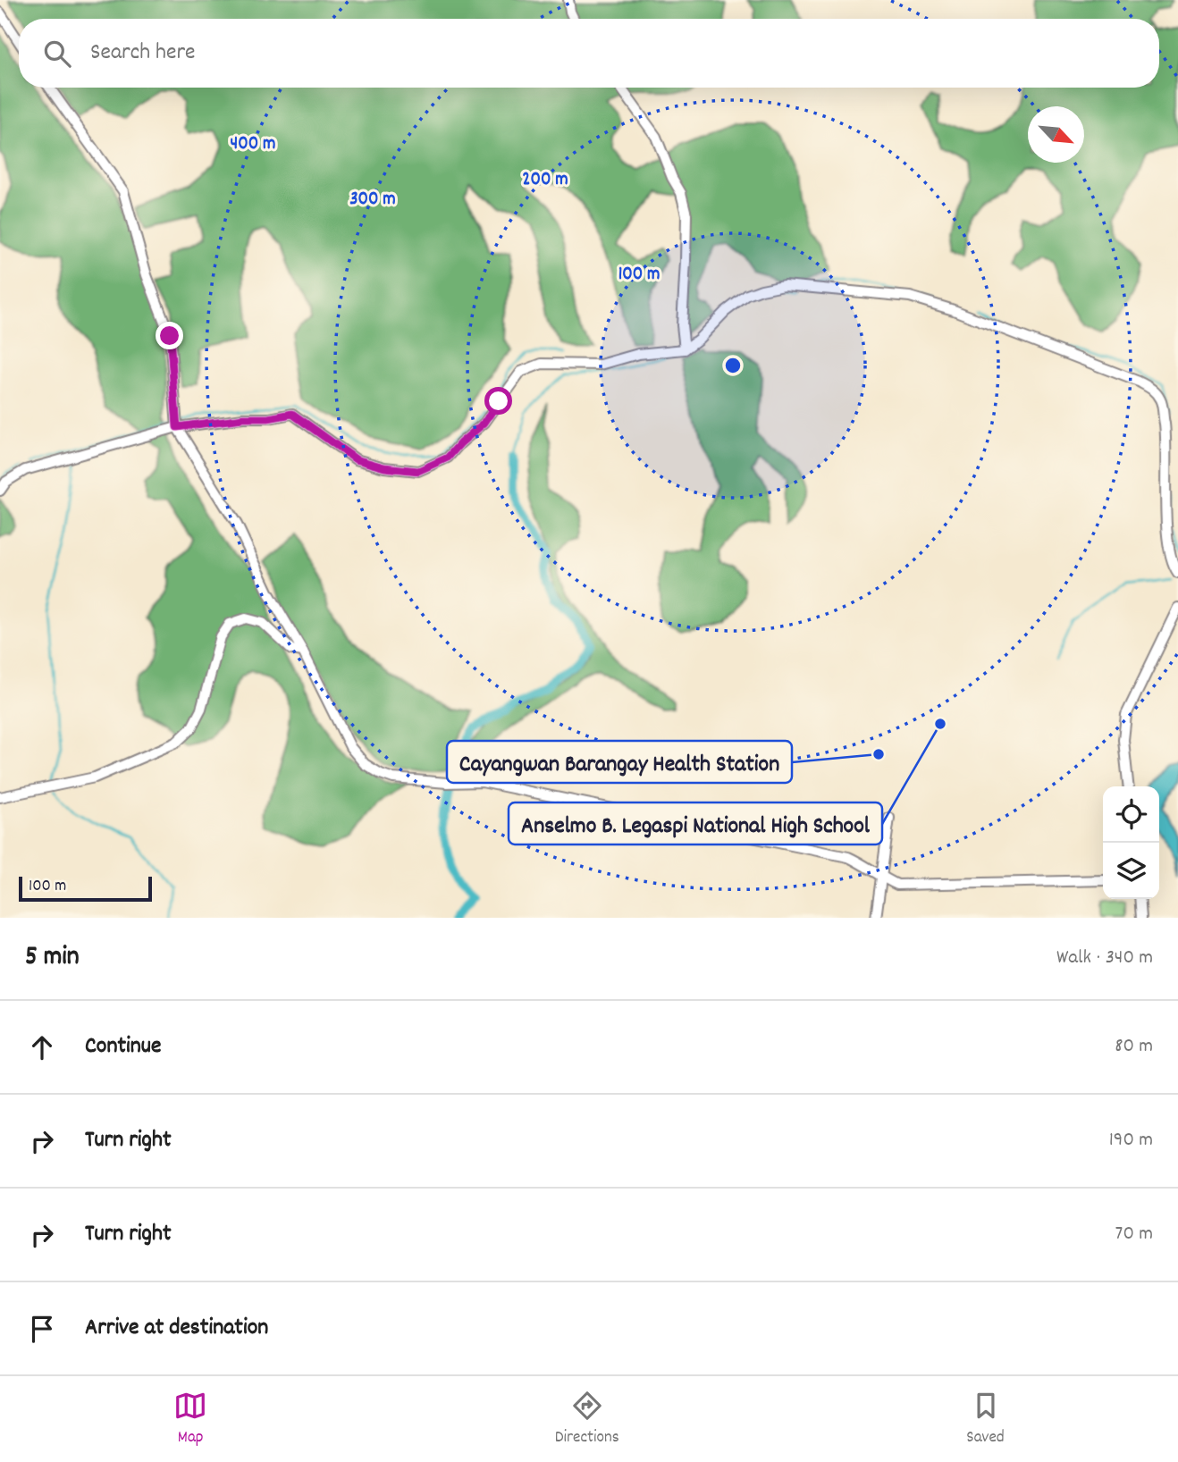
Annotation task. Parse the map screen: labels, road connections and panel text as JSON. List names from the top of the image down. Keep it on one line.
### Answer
{"places":["Anselmo B. Legaspi National High School","Cayangwan Barangay Health Station"],"scale_bar":"100 m","north":"bottom right","page":{"search":"Search here","scale":"100 m","heading":["5 min","Walk · 340 m"],"list":[["Continue","80 m"],["Turn right","190 m"],["Turn right","70 m"],"Arrive at destination"],"nav":["Map","Directions","Saved"]},"rings":["400 m","200 m","300 m","100 m"]}
